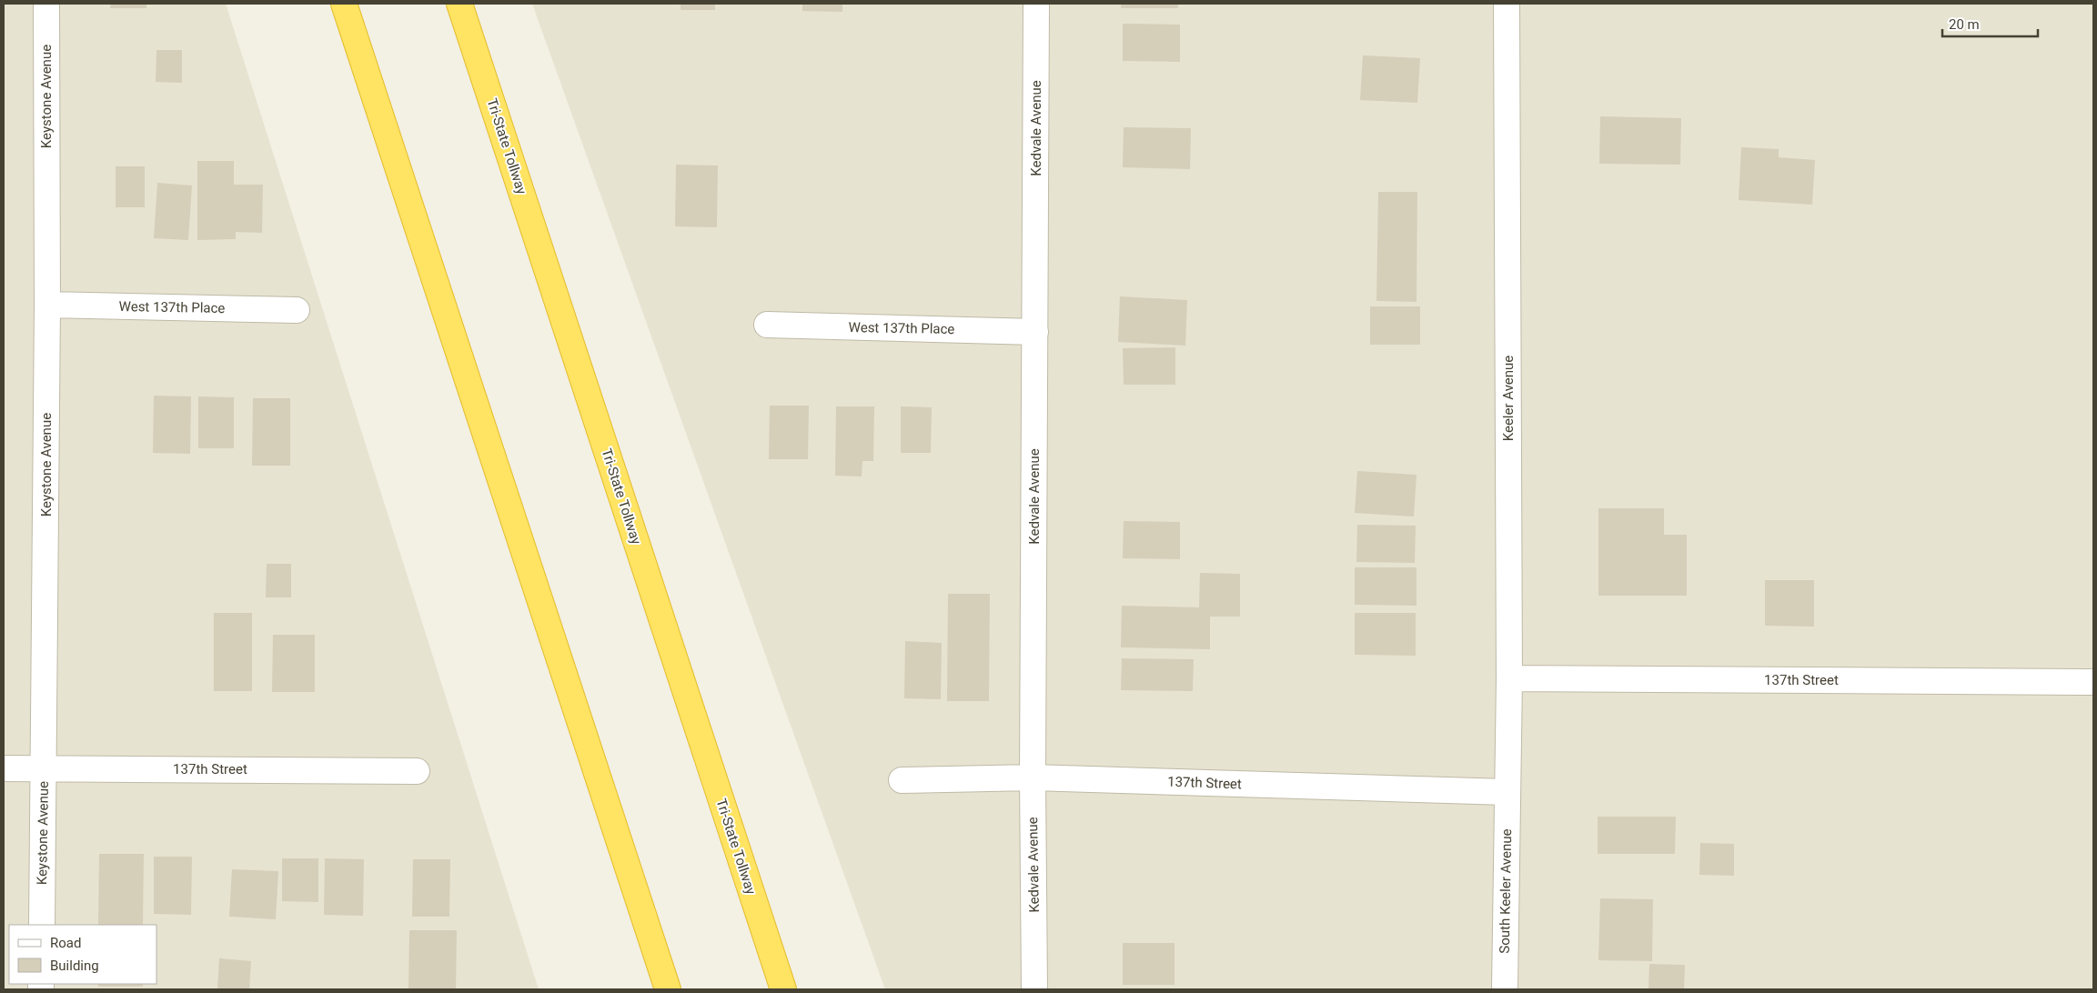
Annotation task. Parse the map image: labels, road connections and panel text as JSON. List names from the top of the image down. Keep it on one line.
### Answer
{"streets":{"highway":["Tri-State Tollway"],"street":["Keystone Avenue","Kedvale Avenue","West 137th Place","Keeler Avenue","137th Street","South Keeler Avenue"]},"crossings":[["Keystone Avenue","West 137th Place"],["Keystone Avenue","137th Street"],["Kedvale Avenue","West 137th Place"],["Kedvale Avenue","137th Street"],["Keeler Avenue","137th Street"],["Keeler Avenue","South Keeler Avenue"],["137th Street","South Keeler Avenue"]],"legend":["Road","Building"],"scale_bar":"20 m"}
